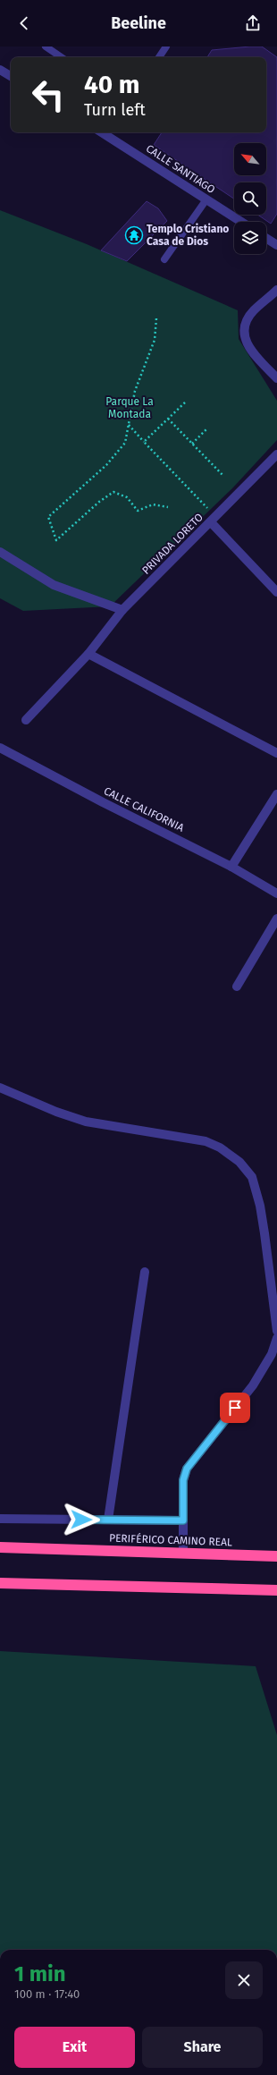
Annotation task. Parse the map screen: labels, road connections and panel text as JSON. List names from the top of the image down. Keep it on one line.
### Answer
{"streets":{"highway":["PERIFÉRICO CAMINO REAL"],"street":["CALLE SANTIAGO","PRIVADA LORETO","CALLE CALIFORNIA"]},"parks":["Parque La Montada"],"places":{"temple":["Templo Cristiano Casa de Dios"]},"north":"top left","page":{"header":"Beeline","turn":["40 m","Turn left"],"heading":["1 min","100 m · 17:40"],"buttons":["Exit","Share"]}}
